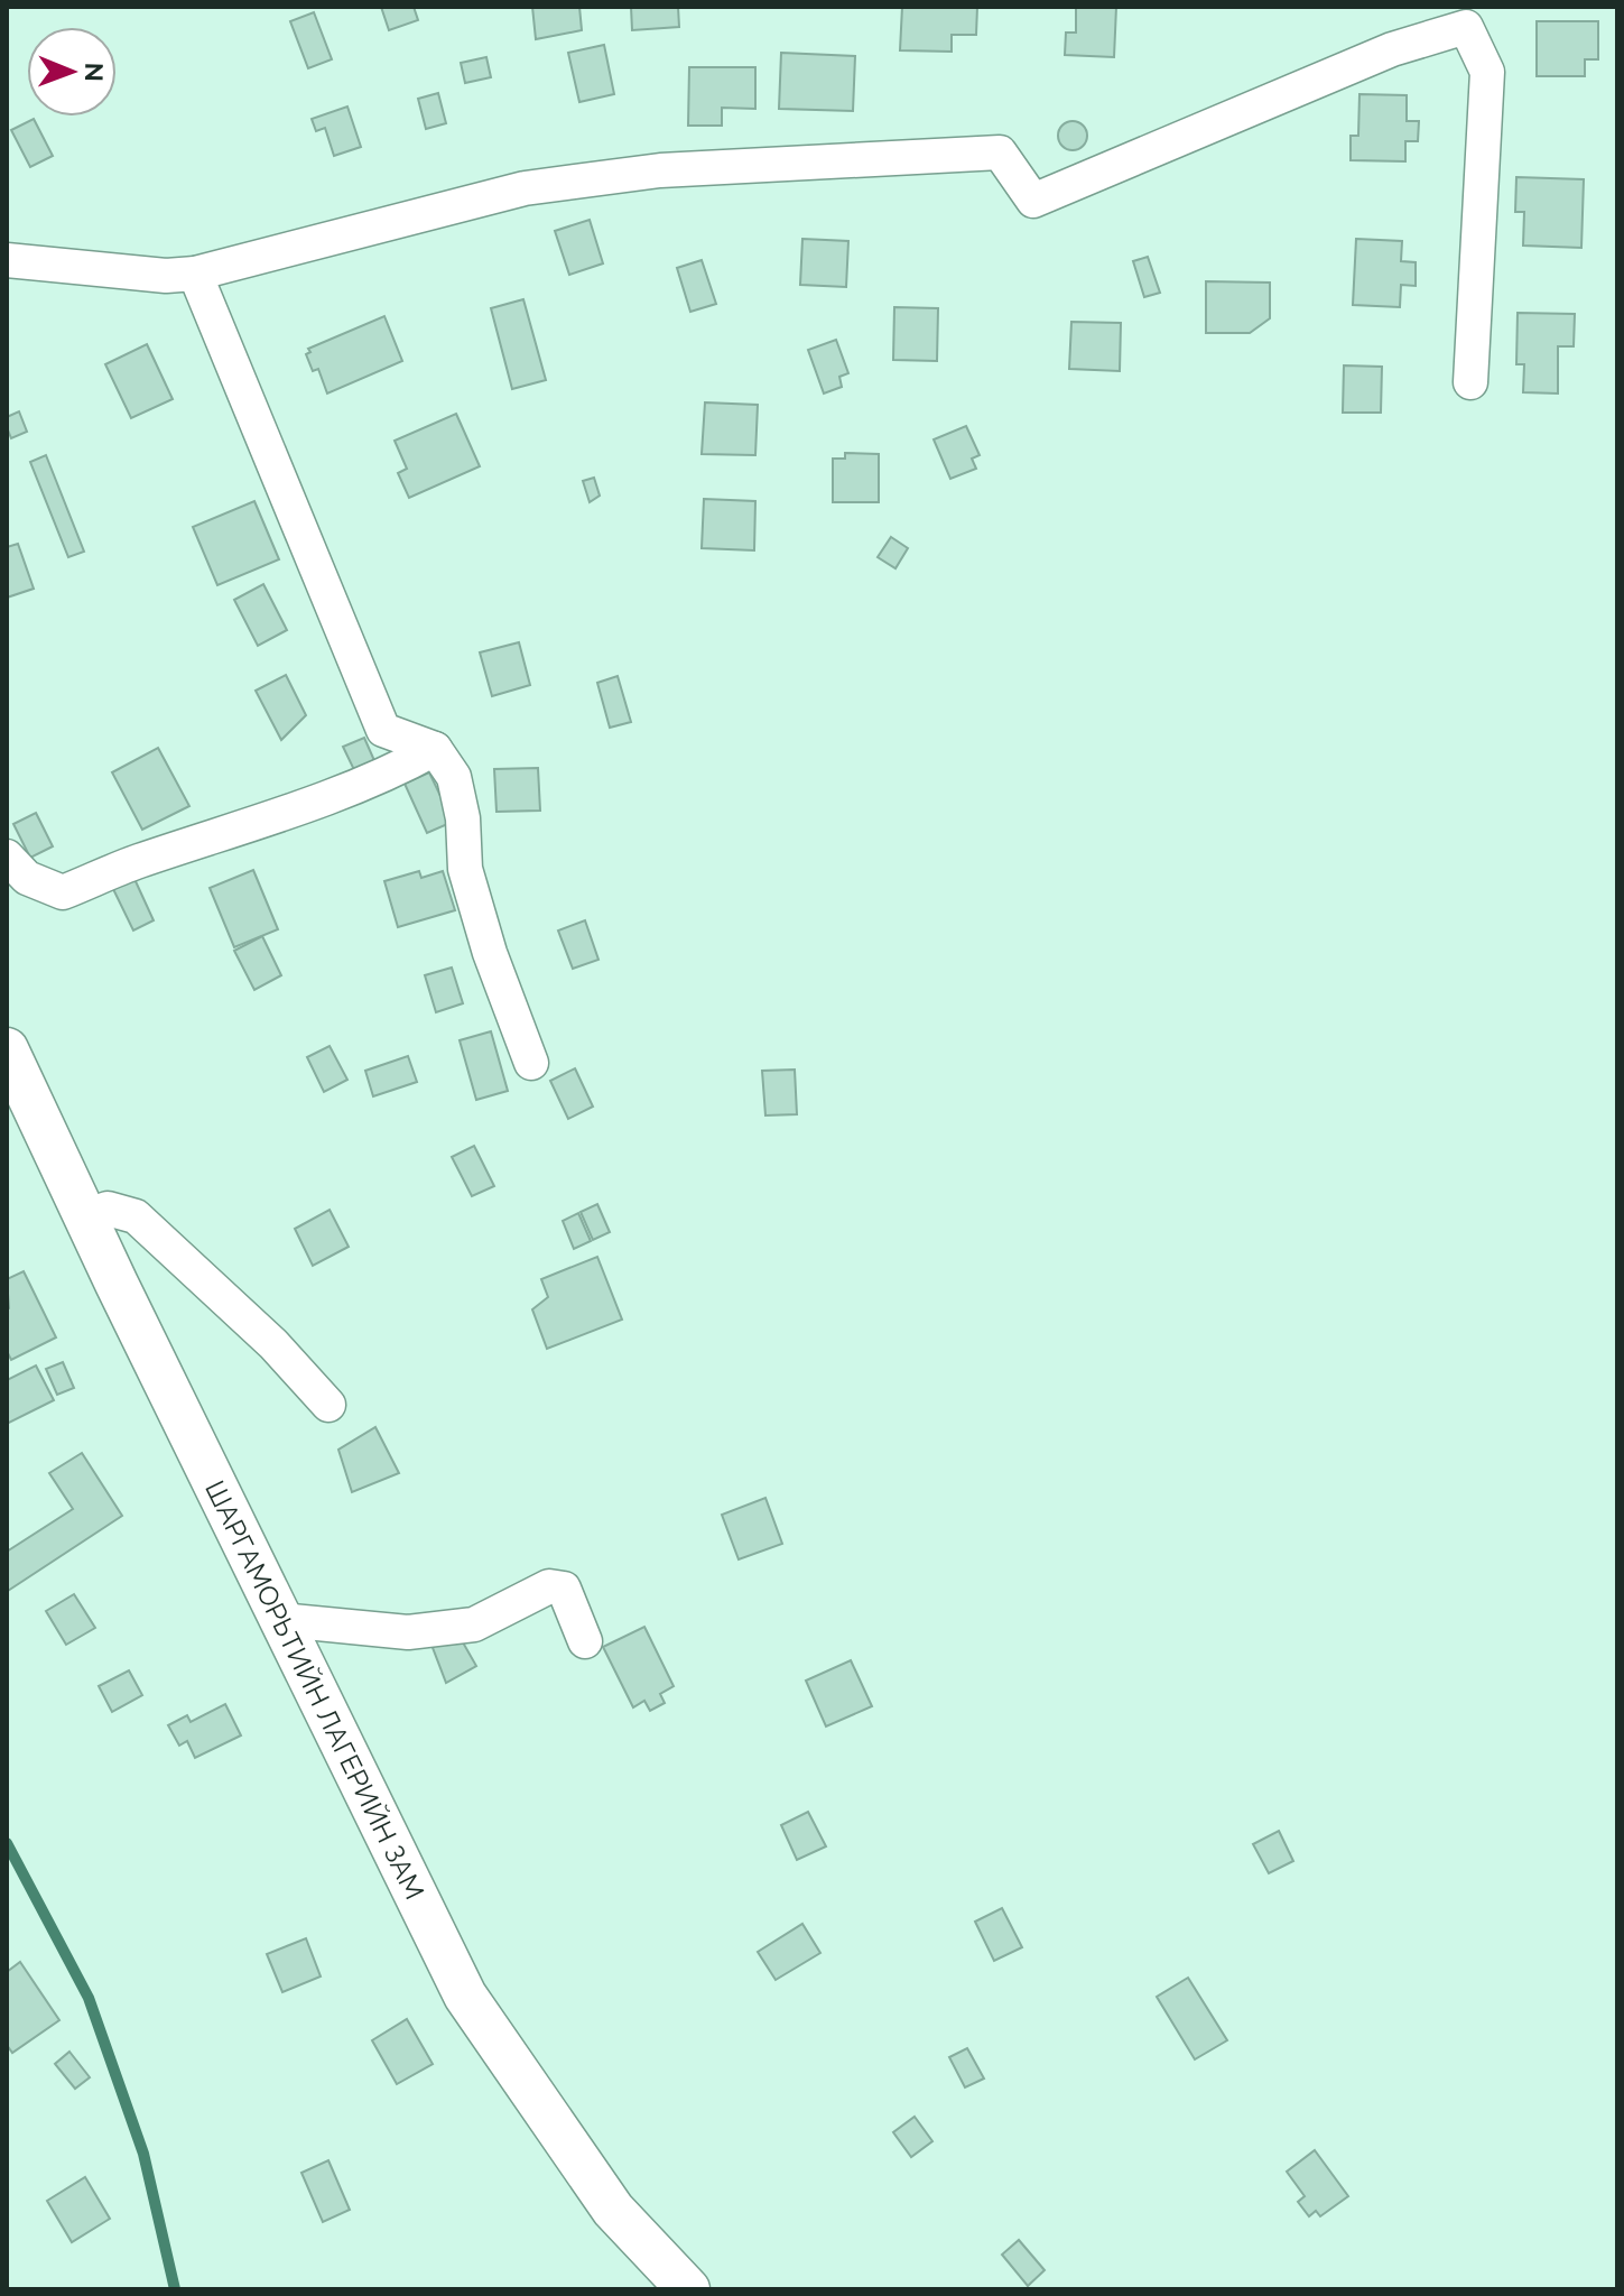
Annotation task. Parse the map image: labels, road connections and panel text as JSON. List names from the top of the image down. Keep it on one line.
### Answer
{"streets":{"street":["ШАРГАМОРЬТИЙН ЛАГЕРИЙН ЗАМ"]},"north":"right"}
